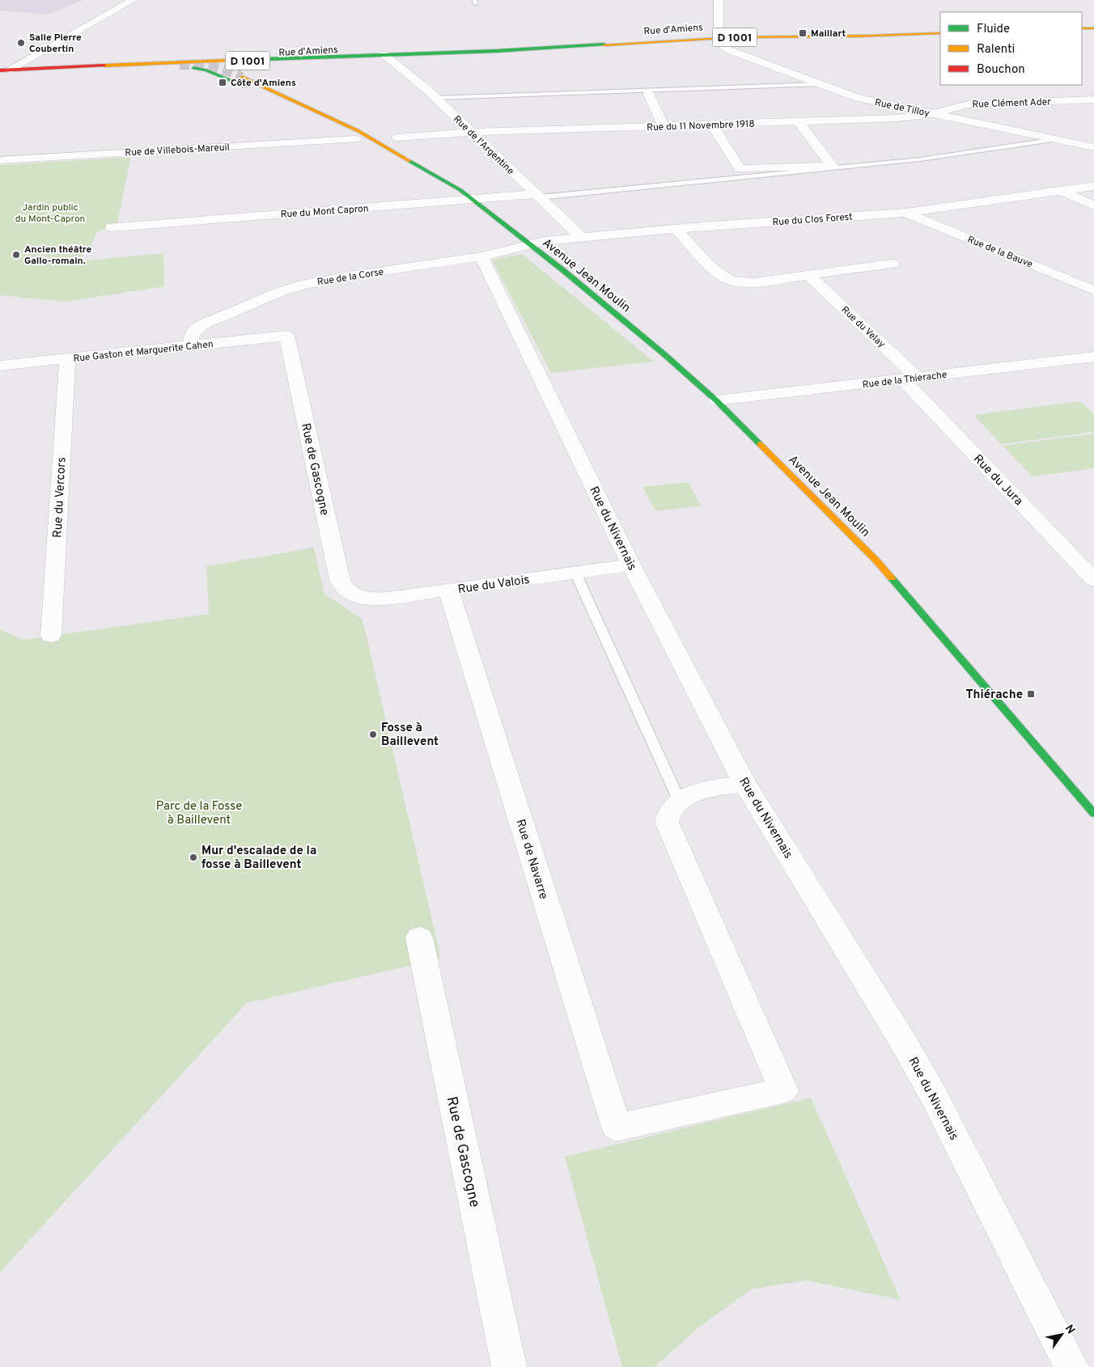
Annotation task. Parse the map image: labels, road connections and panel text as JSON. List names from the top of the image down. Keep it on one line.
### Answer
{"streets":{"street":["Rue d'Amiens","D 1001","Rue Clément Ader","Rue de Tilloy","Rue du 11 Novembre 1918","Rue de l'Argentine","Rue de Villebois-Mareuil","Rue du Mont Capron","Rue du Clos Forest","Rue de la Bauve","Avenue Jean Moulin","Rue de la Corse","Rue du Velay","Rue Gaston et Marguerite Cahen","Rue de la Thierache","Rue de Gascogne","Rue du Jura","Rue du Vercors","Rue du Nivernais","Rue du Valois","Rue de Navarre"]},"crossings":[["Rue d'Amiens","Rue de Tilloy"],["Rue d'Amiens","Rue de l'Argentine"],["Rue Clément Ader","Rue de Tilloy"],["Rue Clément Ader","Rue du 11 Novembre 1918"],["Rue de Tilloy","Rue du 11 Novembre 1918"],["Rue du 11 Novembre 1918","Rue de l'Argentine"],["Rue de l'Argentine","Rue du Mont Capron"],["Rue de l'Argentine","Rue du Clos Forest"],["Rue du Mont Capron","Avenue Jean Moulin"],["Rue du Clos Forest","Rue de la Bauve"],["Rue du Clos Forest","Avenue Jean Moulin"],["Rue du Clos Forest","Rue de la Corse"],["Avenue Jean Moulin","Rue de la Corse"],["Avenue Jean Moulin","Rue de la Thierache"],["Rue de la Corse","Rue Gaston et Marguerite Cahen"],["Rue de la Corse","Rue du Nivernais"],["Rue du Velay","Rue de la Thierache"],["Rue du Velay","Rue du Jura"],["Rue Gaston et Marguerite Cahen","Rue de Gascogne"],["Rue Gaston et Marguerite Cahen","Rue du Vercors"],["Rue de la Thierache","Rue du Jura"],["Rue de Gascogne","Rue du Valois"],["Rue du Nivernais","Rue du Valois"],["Rue du Valois","Rue de Navarre"]],"parks":["Jardin public du Mont-Capron","Parc de la Fosse à Baillevent"],"places":{"transit":["Maillart","Côte d'Amiens","Thiérache"],"other":["Salle Pierre Coubertin","Ancien théâtre Gallo-romain.","Fosse à Baillevent","Mur d'escalade de la fosse à Baillevent"]},"legend":["Fluide","Ralenti","Bouchon"],"north":"top right"}
